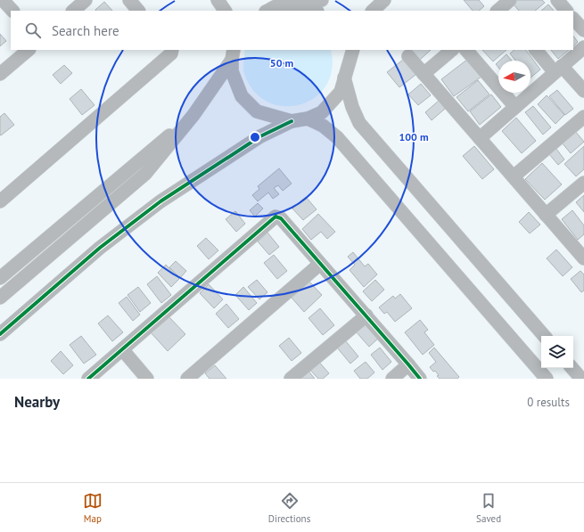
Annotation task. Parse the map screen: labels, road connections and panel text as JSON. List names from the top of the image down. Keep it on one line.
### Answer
{"north":"left","page":{"search":"Search here","heading":["Nearby","0 results"],"nav":["Map","Directions","Saved"]},"rings":["50 m","100 m"]}
